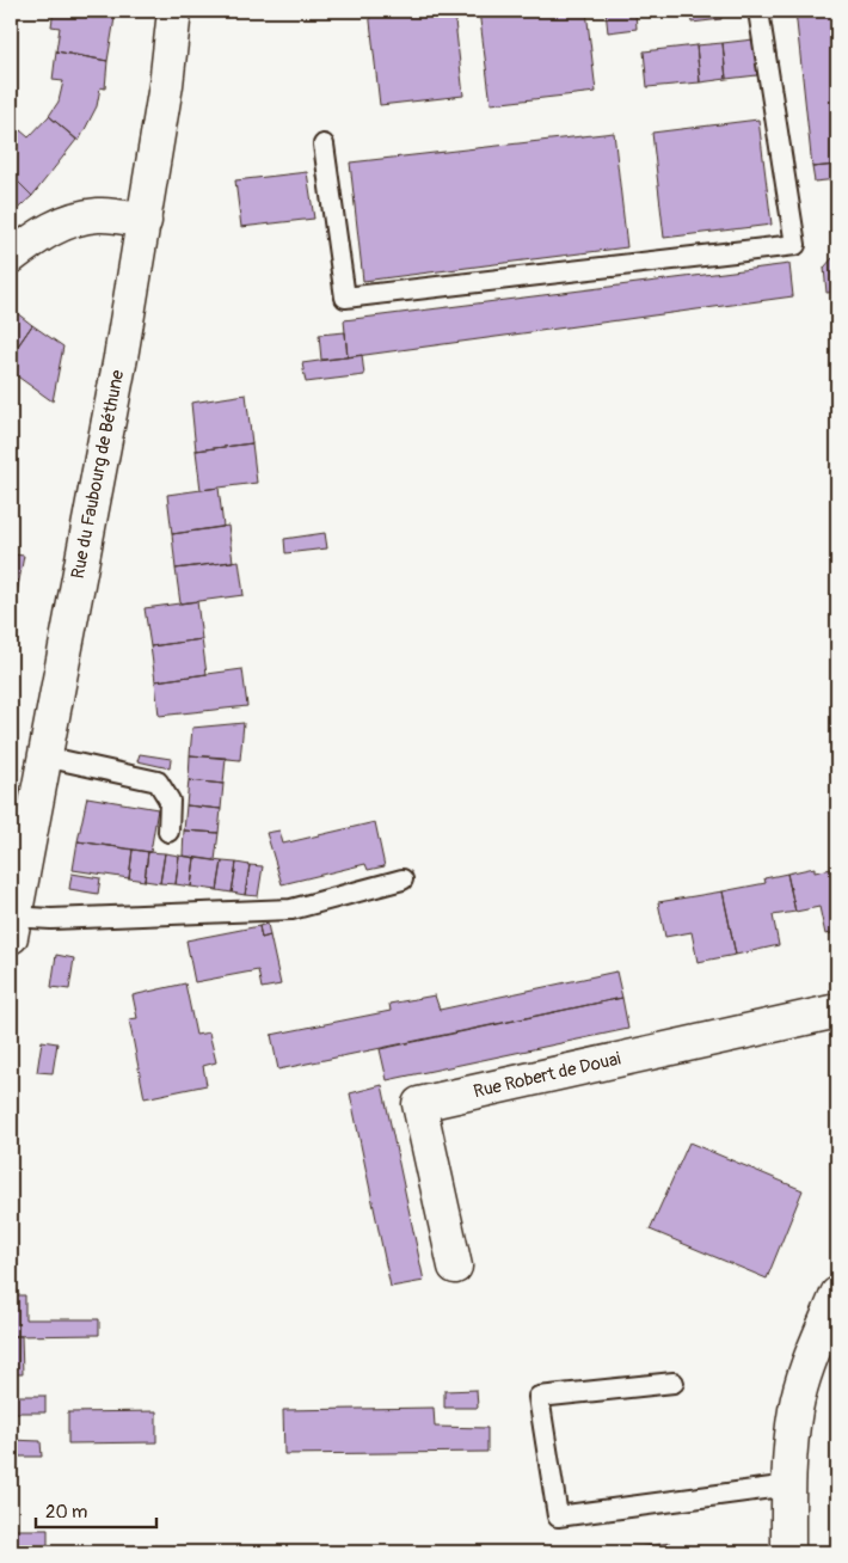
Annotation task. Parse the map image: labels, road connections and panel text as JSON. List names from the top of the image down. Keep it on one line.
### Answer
{"streets":{"street":["Rue du Faubourg de Béthune","Rue Robert de Douai"]},"scale_bar":"20 m"}
